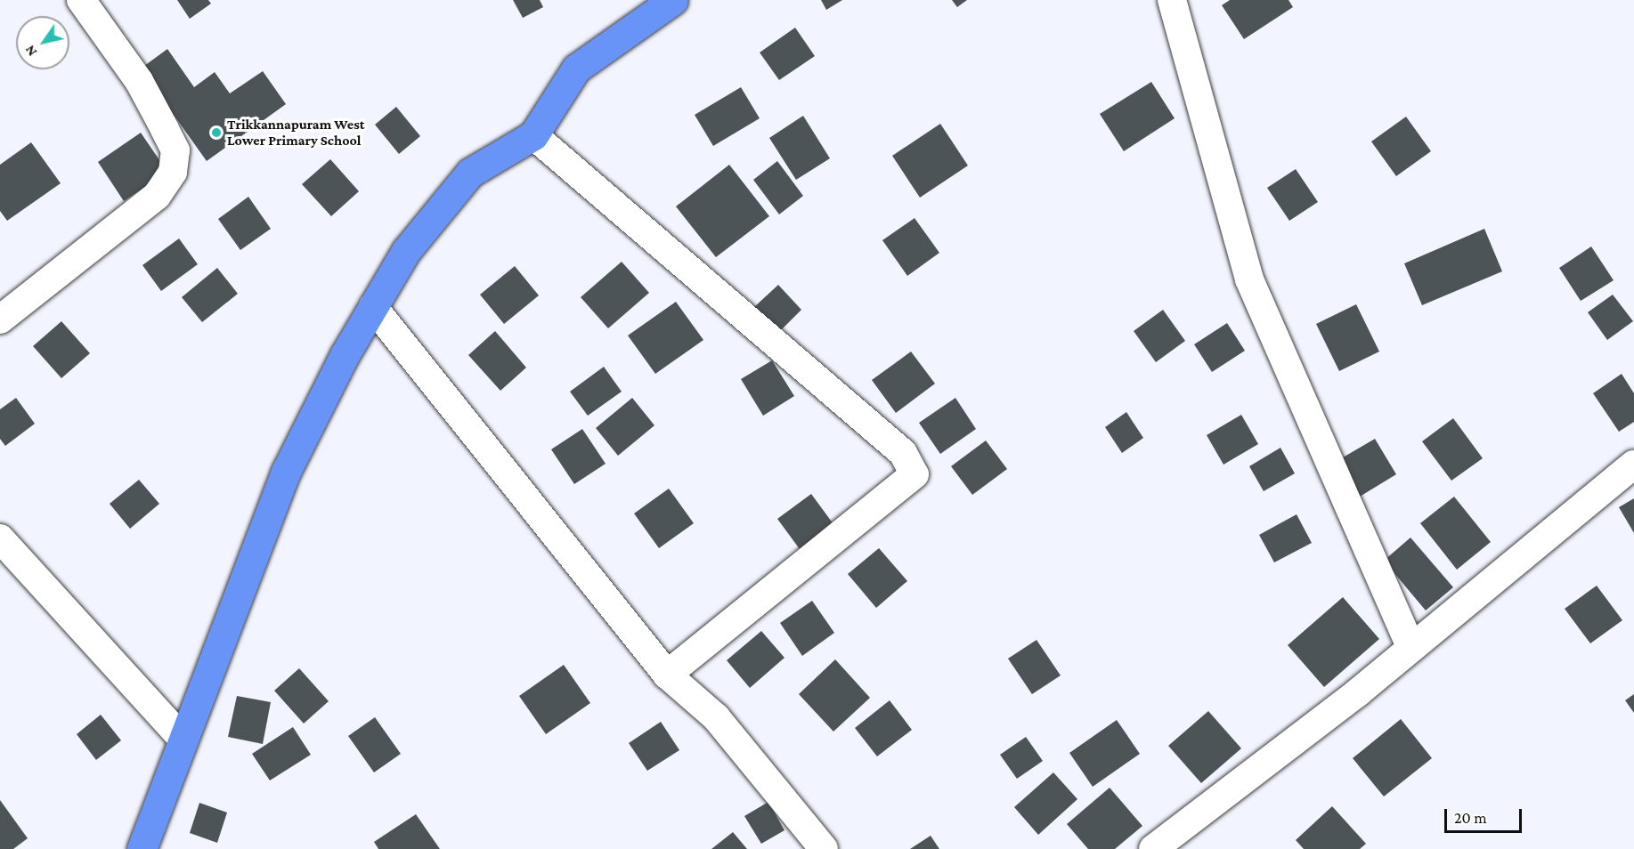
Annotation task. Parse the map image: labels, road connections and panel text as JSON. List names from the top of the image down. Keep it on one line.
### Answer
{"places":["Trikkannapuram West Lower Primary School"],"scale_bar":"20 m","north":"bottom left"}
